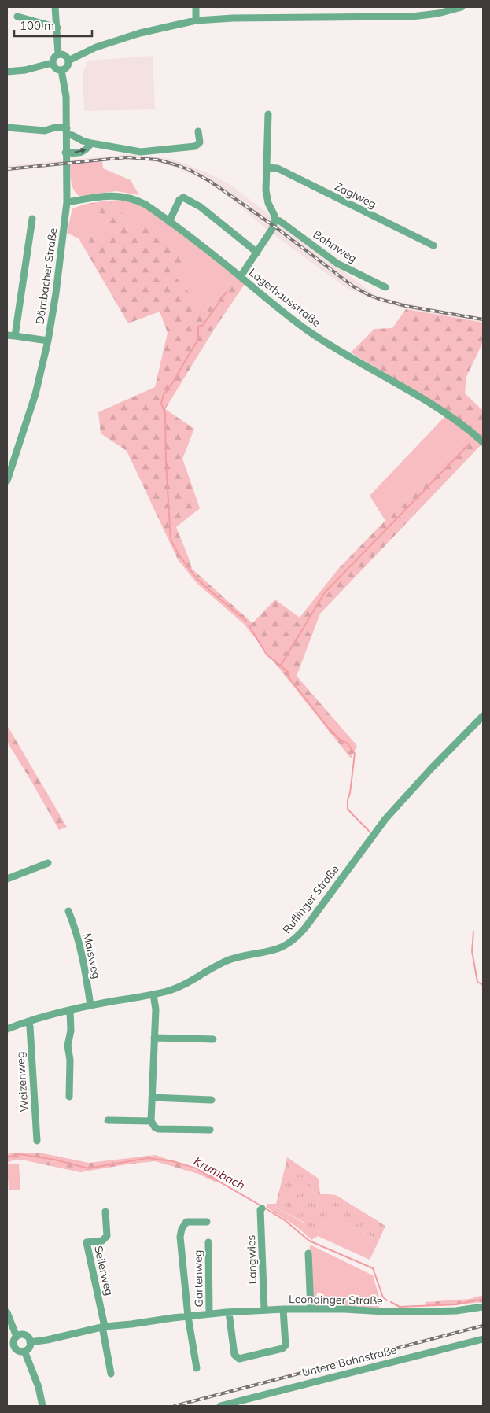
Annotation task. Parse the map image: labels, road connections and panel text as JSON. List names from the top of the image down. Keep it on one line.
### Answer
{"streets":{"street":["Zaglweg","Bahnweg","Dörnbacher Straße","Lagerhausstraße","Ruflinger Straße","Maisweg","Weizenweg","Langwies","Seilerweg","Gartenweg","Leondinger Straße","Untere Bahnstraße"]},"crossings":[["Dörnbacher Straße","Lagerhausstraße"],["Ruflinger Straße","Maisweg"],["Ruflinger Straße","Weizenweg"],["Langwies","Leondinger Straße"],["Seilerweg","Leondinger Straße"],["Gartenweg","Leondinger Straße"]],"water":["Krumbach"],"scale_bar":"100 m"}
